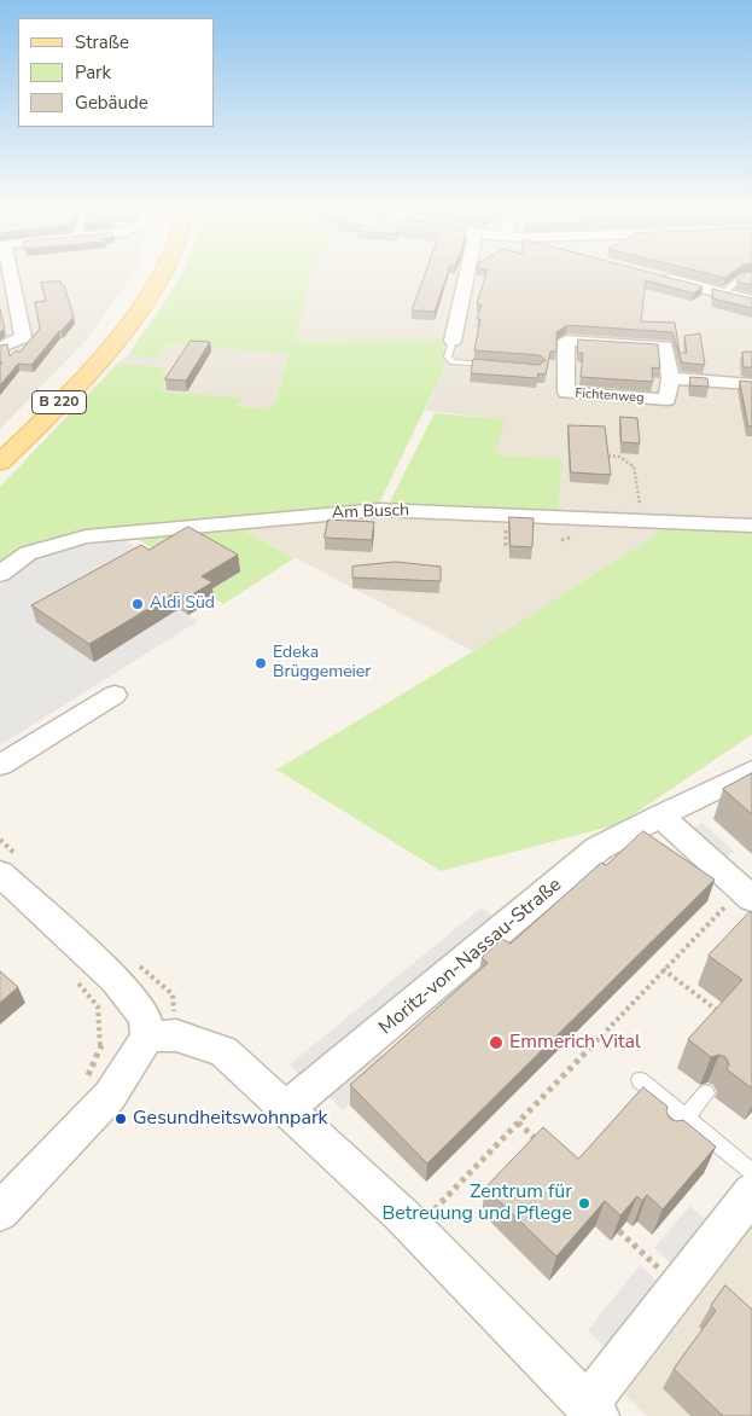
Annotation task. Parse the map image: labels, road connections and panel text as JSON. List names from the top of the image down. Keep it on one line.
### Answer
{"streets":{"main road":["B 220"],"street":["Fichtenweg","Am Busch","Moritz-von-Nassau-Straße"]},"places":["Aldi Süd","Edeka Brüggemeier","Emmerich Vital","Gesundheitswohnpark","Zentrum für Betreuung und Pflege"],"legend":["Straße","Park","Gebäude"]}
